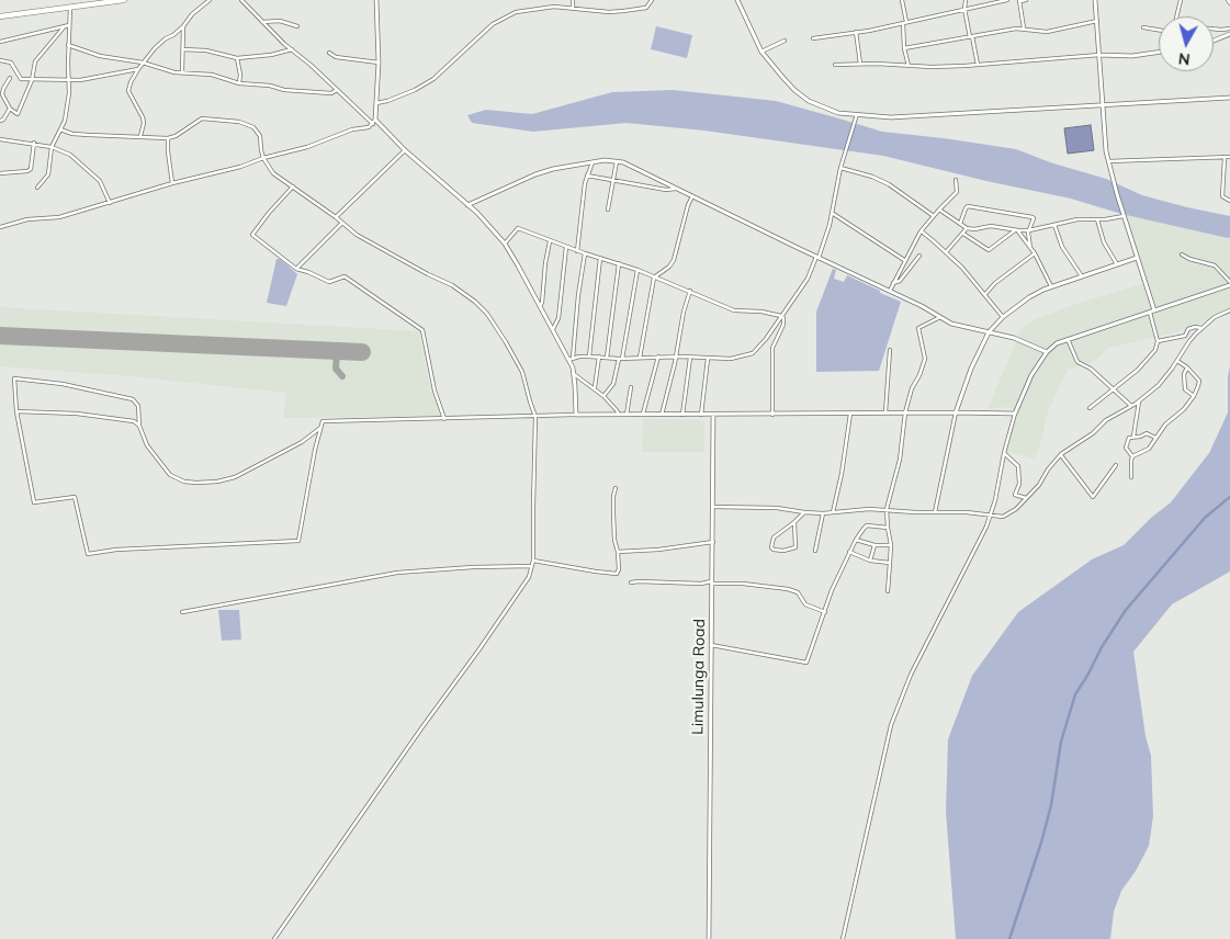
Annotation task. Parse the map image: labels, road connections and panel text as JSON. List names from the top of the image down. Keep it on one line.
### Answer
{"streets":{"main road":["Limulunga Road"]},"north":"bottom"}
